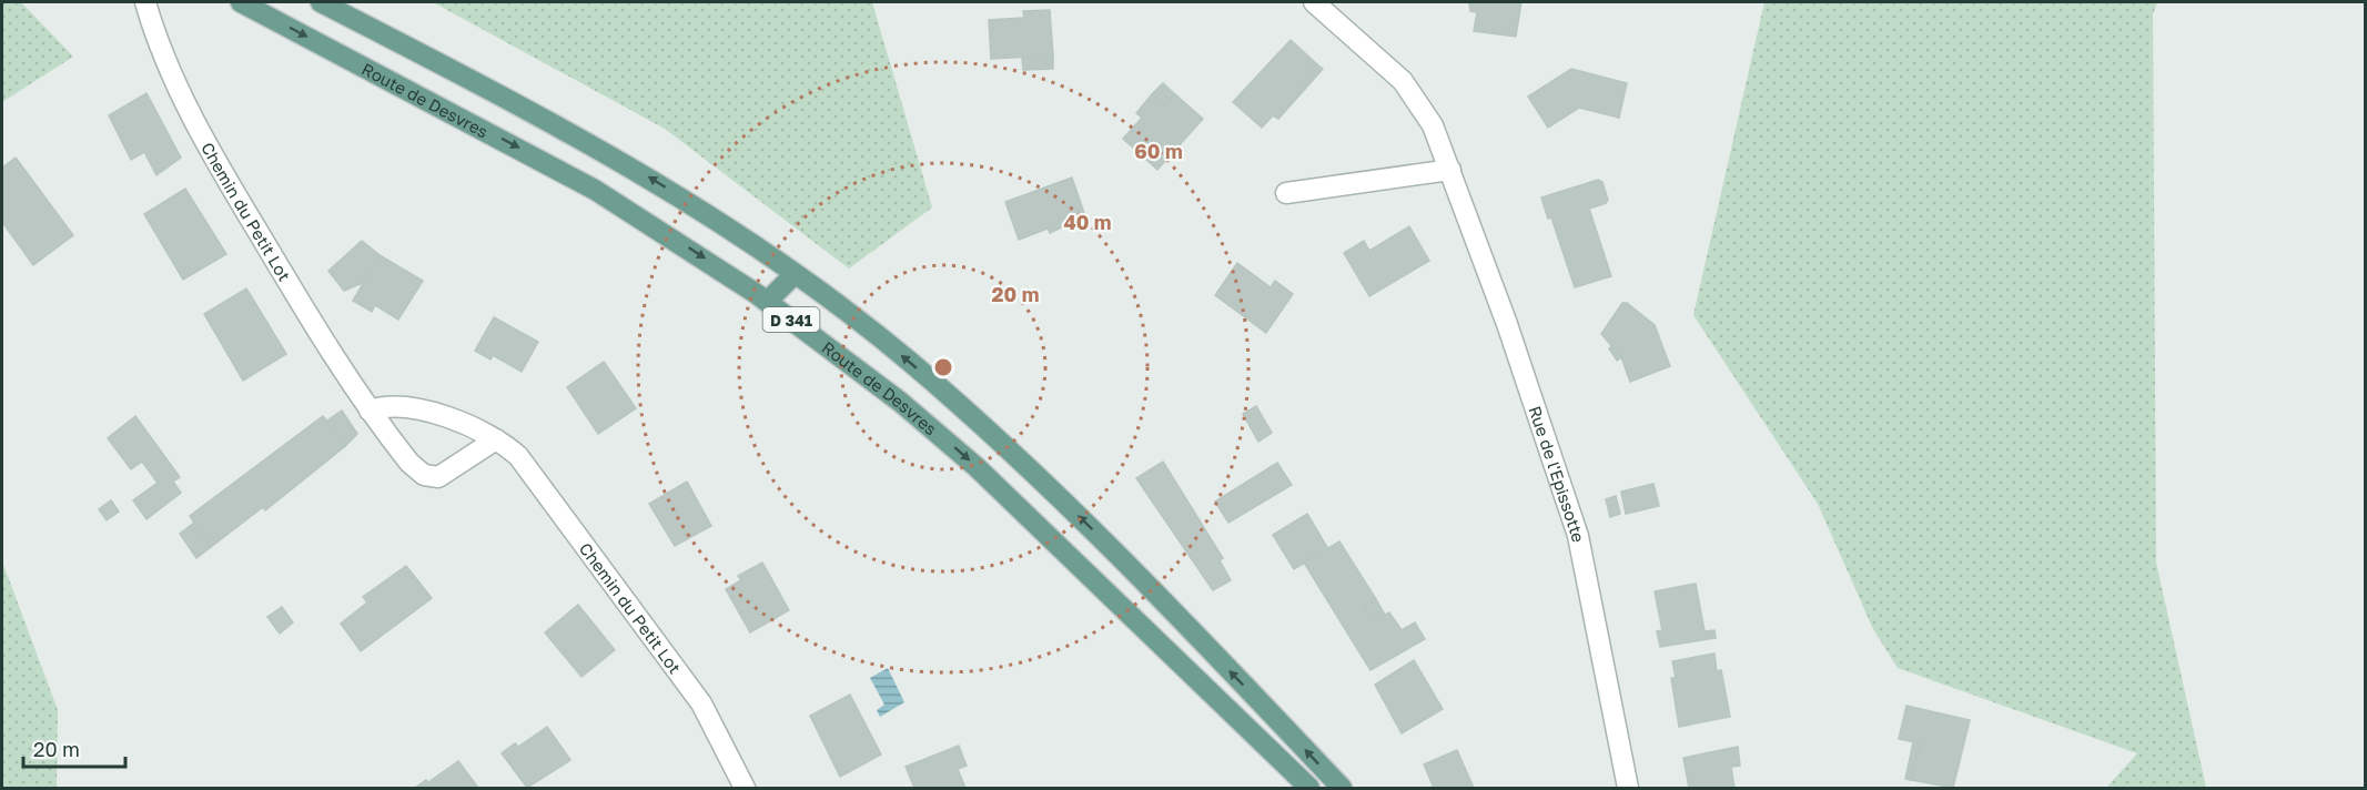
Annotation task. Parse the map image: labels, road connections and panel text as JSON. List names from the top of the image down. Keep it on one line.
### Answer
{"streets":{"main road":["Route de Desvres","D 341"],"street":["Chemin du Petit Lot","Rue de l'Epissotte"]},"scale_bar":"20 m","rings":["60 m","40 m","20 m"]}
